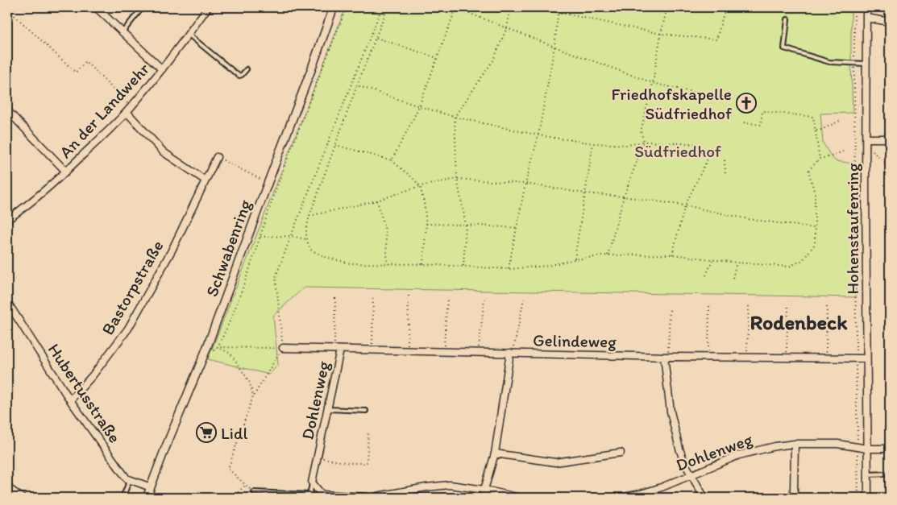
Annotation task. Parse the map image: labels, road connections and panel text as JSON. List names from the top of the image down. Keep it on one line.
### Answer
{"streets":{"street":["An der Landwehr","Hohenstaufenring","Schwabenring","Bastorpstraße","Gelindeweg","Hubertusstraße","Dohlenweg"]},"crossings":[["Hohenstaufenring","Gelindeweg"],["Hohenstaufenring","Dohlenweg"],["Bastorpstraße","Hubertusstraße"],["Gelindeweg","Dohlenweg"]],"districts":["Rodenbeck"],"parks":["Südfriedhof"],"places":{"church":["Friedhofskapelle Südfriedhof"],"supermarket":["Lidl"]}}
